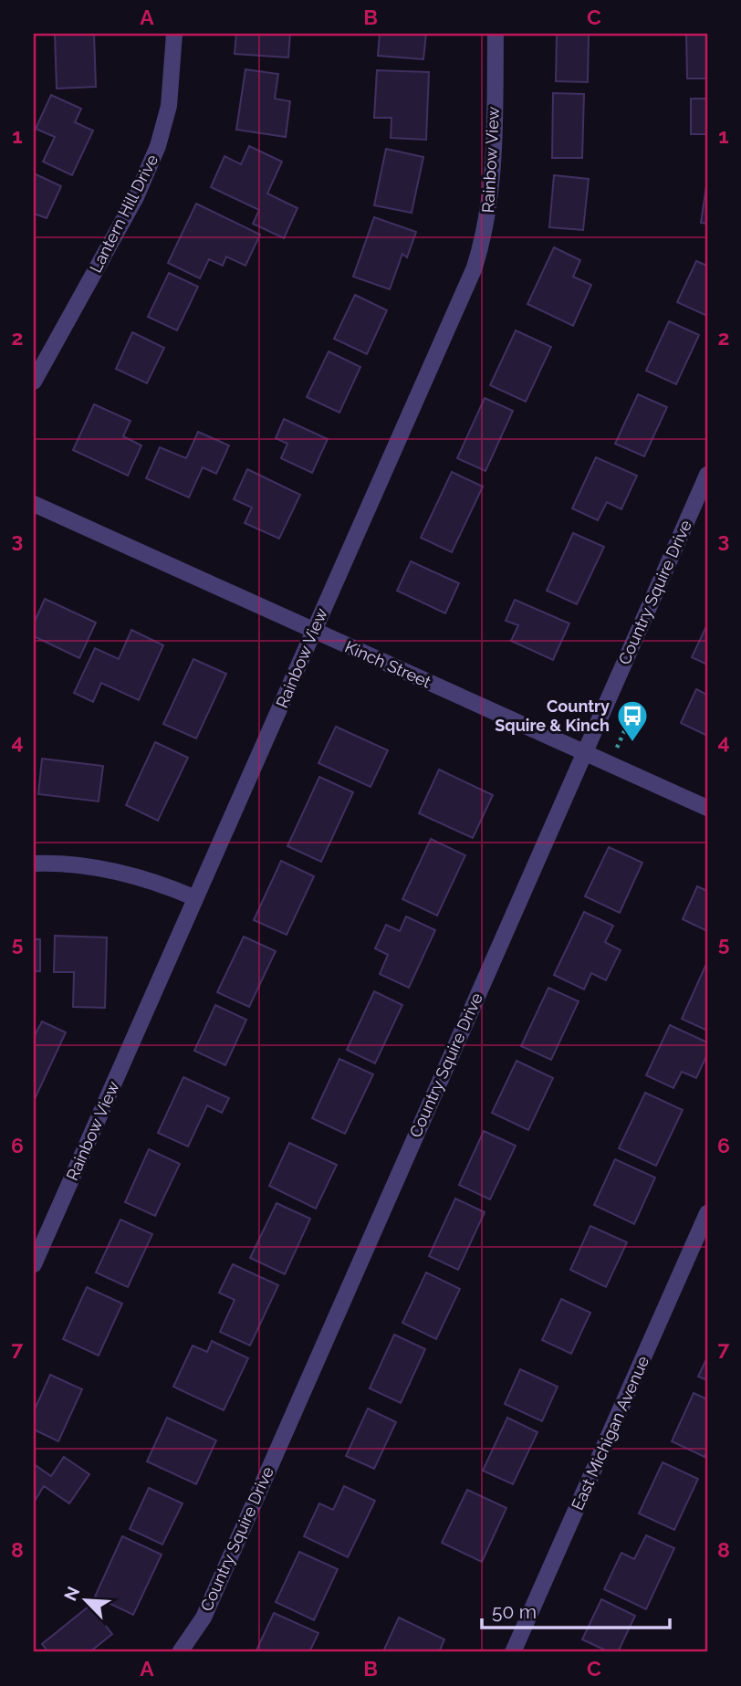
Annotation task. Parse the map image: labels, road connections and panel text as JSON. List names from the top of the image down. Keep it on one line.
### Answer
{"streets":{"street":["Rainbow View","Lantern Hill Drive","Country Squire Drive","Kinch Street","East Michigan Avenue"]},"crossings":[["Rainbow View","Kinch Street"],["Country Squire Drive","Kinch Street"]],"places":{"bus stop":["Country Squire & Kinch"]},"scale_bar":"50 m","north":"top left","grid":{"columns":["A","B","C"],"rows":["1","2","3","4","5","6","7","8"]}}
